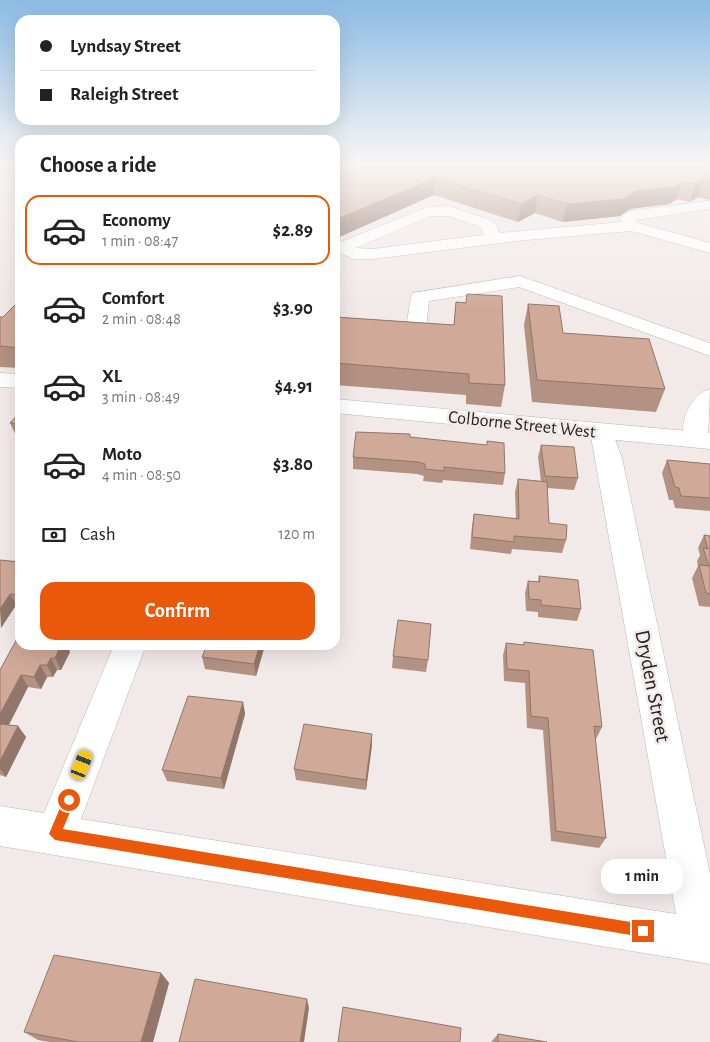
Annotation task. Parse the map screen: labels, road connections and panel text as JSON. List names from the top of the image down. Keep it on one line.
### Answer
{"streets":{"street":["Colborne Street West","Dryden Street"]},"crossings":[["Colborne Street West","Dryden Street"]],"page":{"banner":["Lyndsay Street","Raleigh Street"],"heading":"Choose a ride","list":[{"name":"Economy","note":"1 min · 08:47","value":"$2.89"},{"name":"Comfort","note":"2 min · 08:48","value":"$3.90"},{"name":"XL","note":"3 min · 08:49","value":"$4.91"},{"name":"Moto","note":"4 min · 08:50","value":"$3.80"}],"pay":["Cash","120 m"],"buttons":"Confirm","bubble":"1 min"}}
